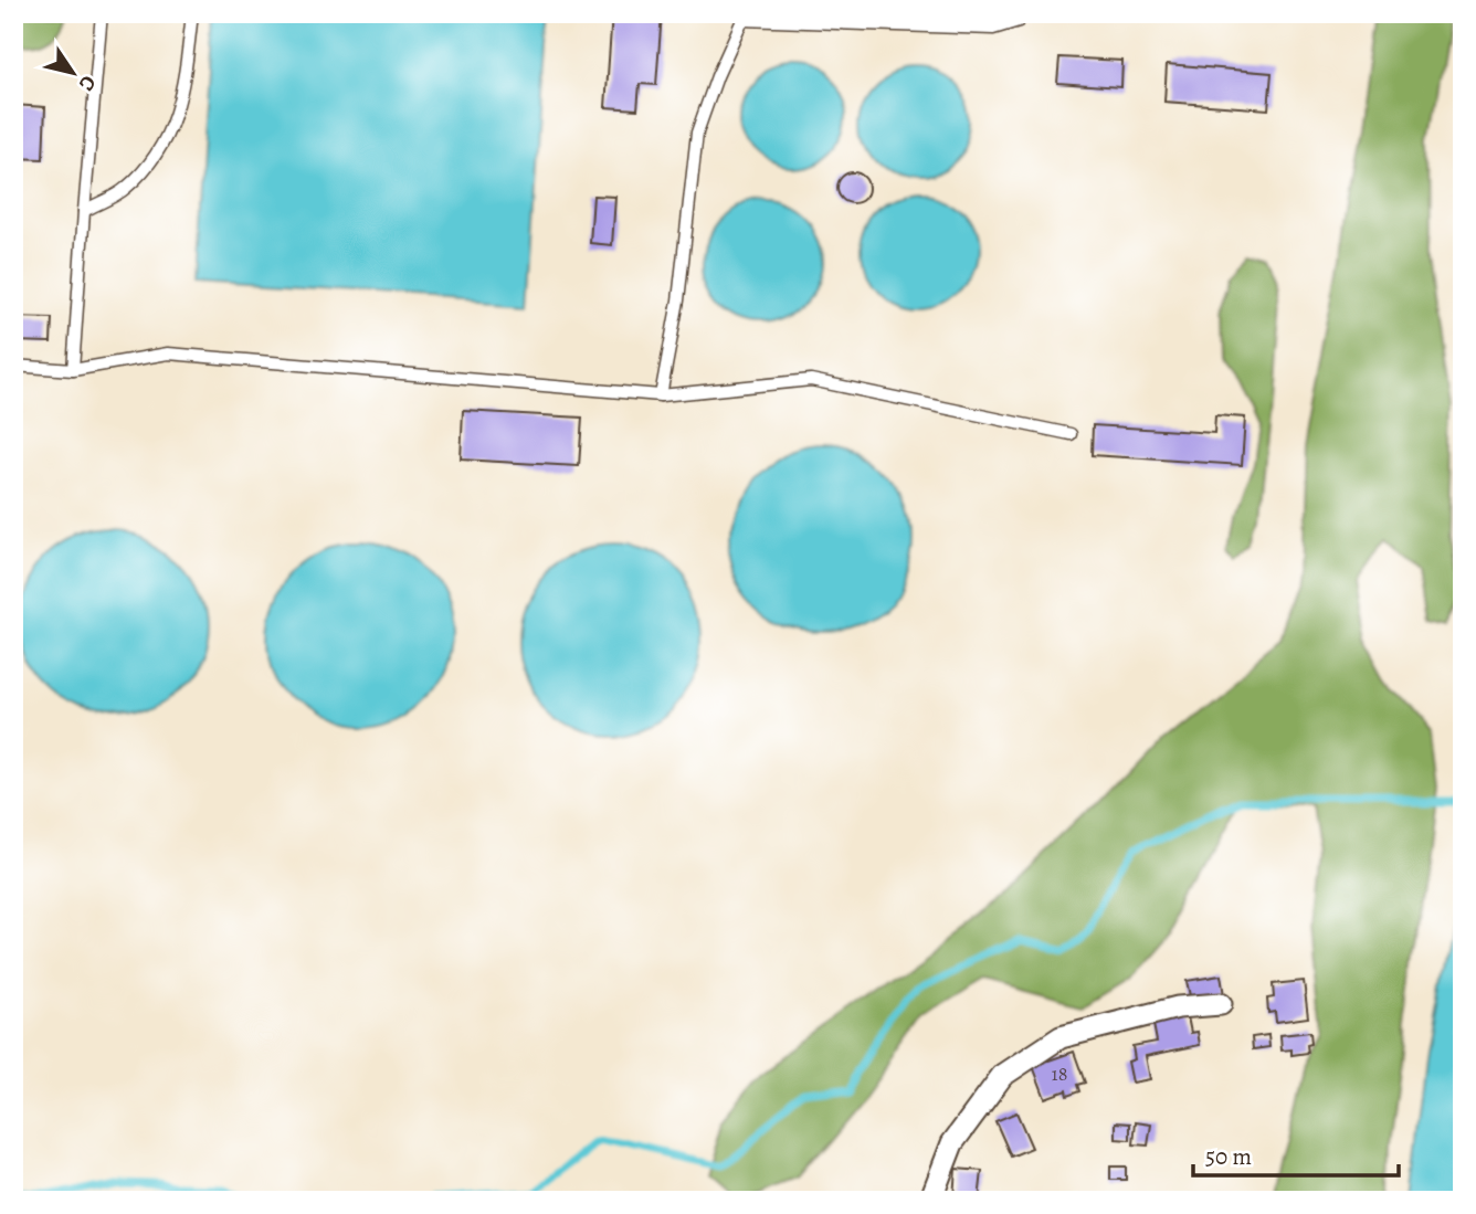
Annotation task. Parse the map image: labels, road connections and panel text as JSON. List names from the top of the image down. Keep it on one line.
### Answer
{"house_numbers":["18"],"scale_bar":"50 m","north":"bottom right"}
